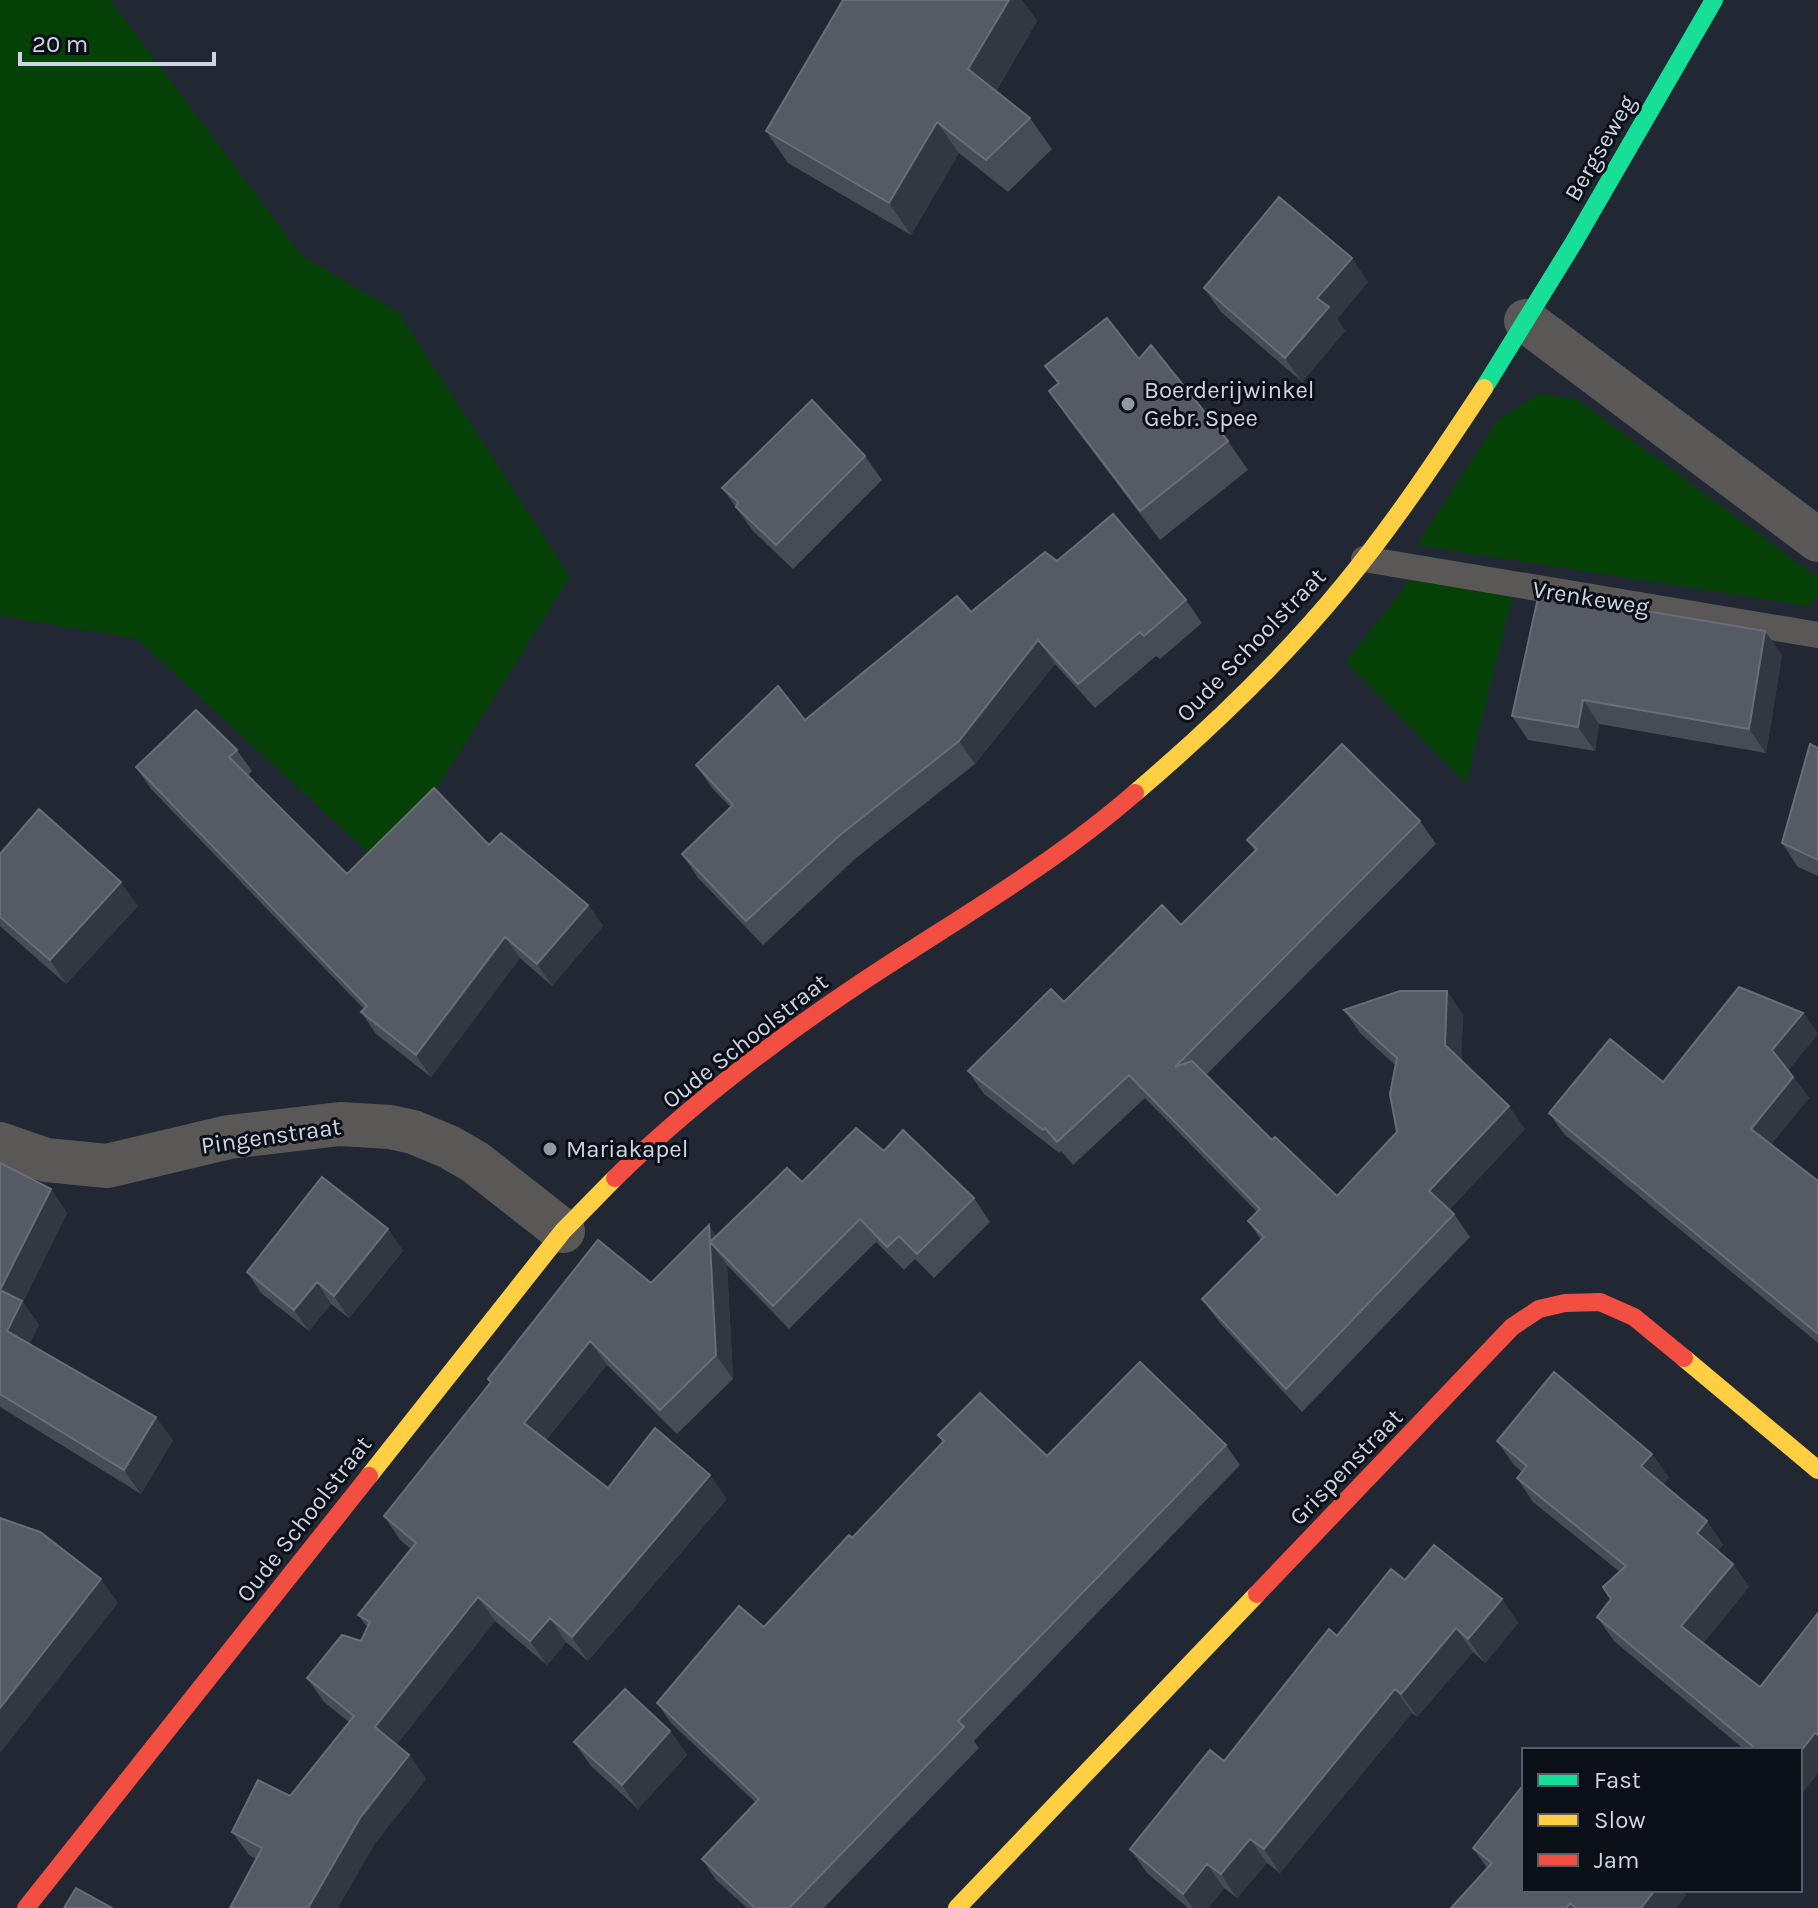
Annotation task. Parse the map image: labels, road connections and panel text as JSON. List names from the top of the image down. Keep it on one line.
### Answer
{"streets":{"street":["Bergseweg","Oude Schoolstraat","Pingenstraat","Grispenstraat"],"lane":["Vrenkeweg"]},"crossings":[["Bergseweg","Oude Schoolstraat"],["Vrenkeweg","Oude Schoolstraat"],["Oude Schoolstraat","Pingenstraat"]],"places":["Boerderijwinkel Gebr. Spee","Mariakapel"],"legend":["Fast","Slow","Jam"],"scale_bar":"20 m"}
